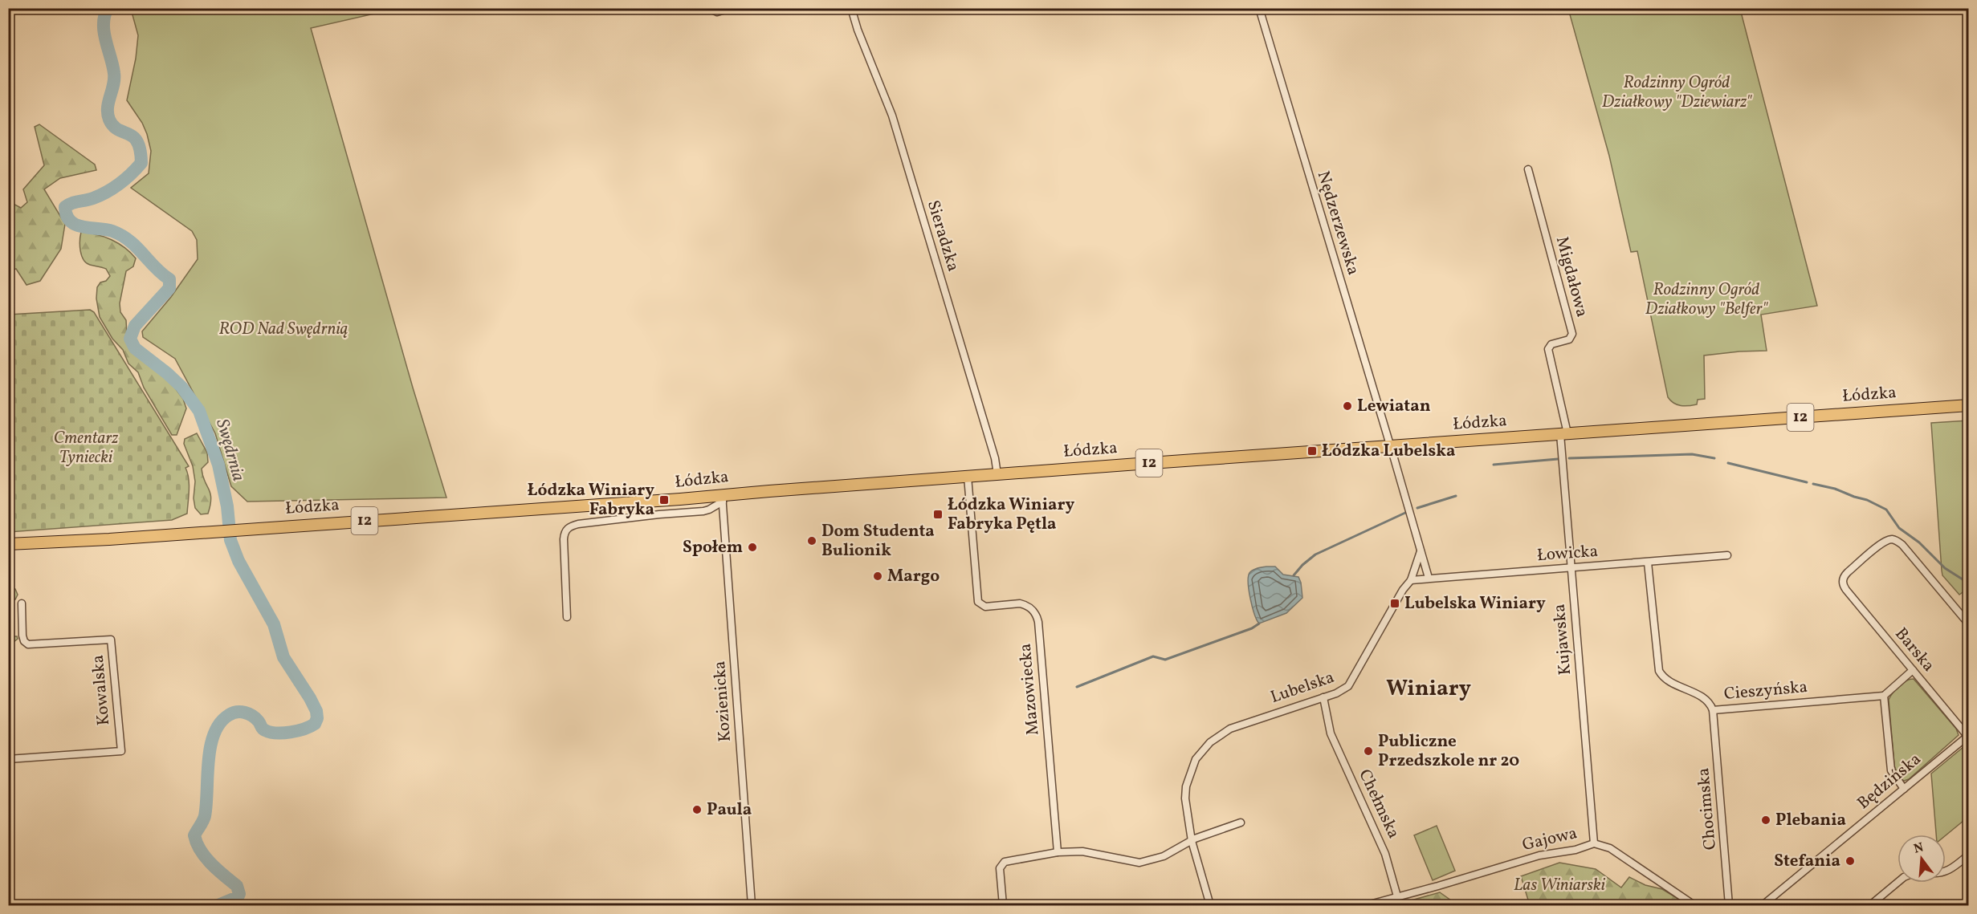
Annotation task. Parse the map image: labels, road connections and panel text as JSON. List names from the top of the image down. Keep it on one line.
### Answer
{"streets":{"main road":["Łódzka","12"],"street":["Nędzerzewska","Sieradzka","Migdałowa","Łowicka","Kujawska","Barska","Lubelska","Mazowiecka","Kowalska","Cieszyńska","Kozienicka","Będzińska","Chełmska","Chocimska","Gajowa"]},"crossings":[["Nędzerzewska","Łódzka"],["Sieradzka","Łódzka"],["Migdałowa","Łódzka"],["Migdałowa","Kujawska"],["Łódzka","Kujawska"],["Łódzka","Mazowiecka"],["Łódzka","Kozienicka"],["Łowicka","Kujawska"],["Łowicka","Lubelska"],["Łowicka","Cieszyńska"],["Kujawska","Gajowa"],["Barska","Będzińska"],["Lubelska","Chełmska"],["Cieszyńska","Chocimska"],["Chełmska","Gajowa"]],"districts":["Winiary"],"water":["Swędrnia"],"parks":["Rodzinny Ogród Działkowy \"Dziewiarz\"","Rodzinny Ogród Działkowy \"Belfer\"","ROD Nad Swędrnią","Cmentarz Tyniecki","Las Winiarski"],"places":{"other":["Lewiatan","Dom Studenta Bulionik","Społem","Margo","Publiczne Przedszkole nr 20","Paula","Plebania","Stefania"],"transit":["Łódzka Lubelska","Łódzka Winiary Fabryka","Łódzka Winiary Fabryka Pętla","Lubelska Winiary"]},"north":"top"}
